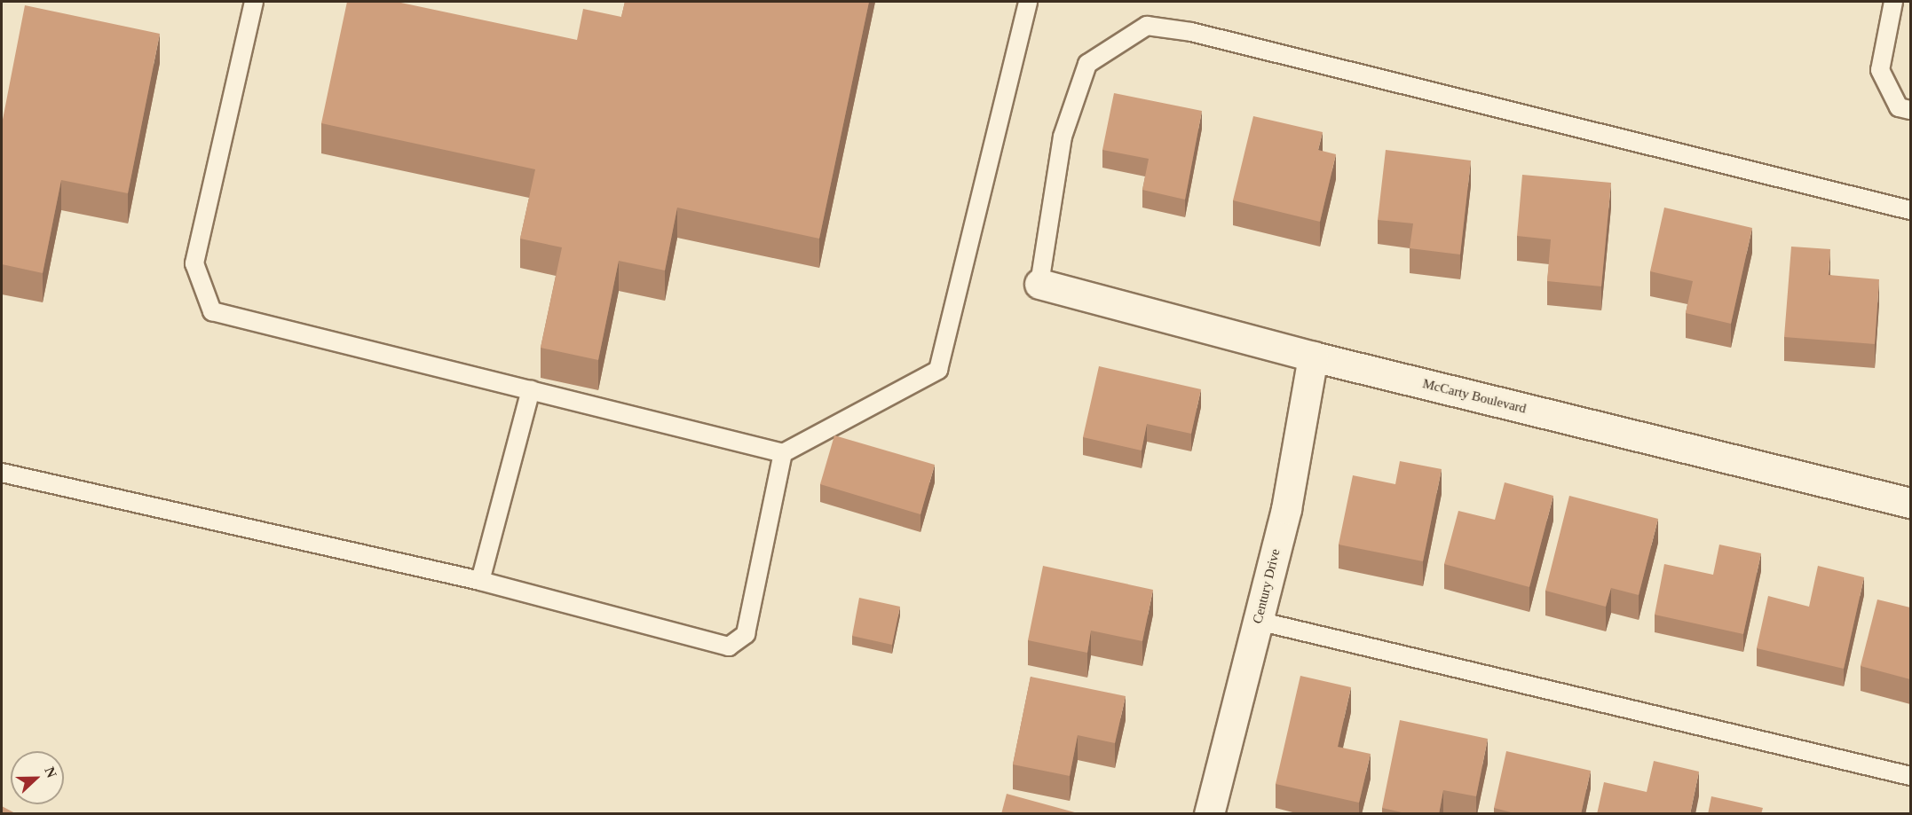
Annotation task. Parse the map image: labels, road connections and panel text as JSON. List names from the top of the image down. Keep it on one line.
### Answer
{"streets":{"main road":["McCarty Boulevard","Century Drive"]},"crossings":[["McCarty Boulevard","Century Drive"]],"north":"right"}
